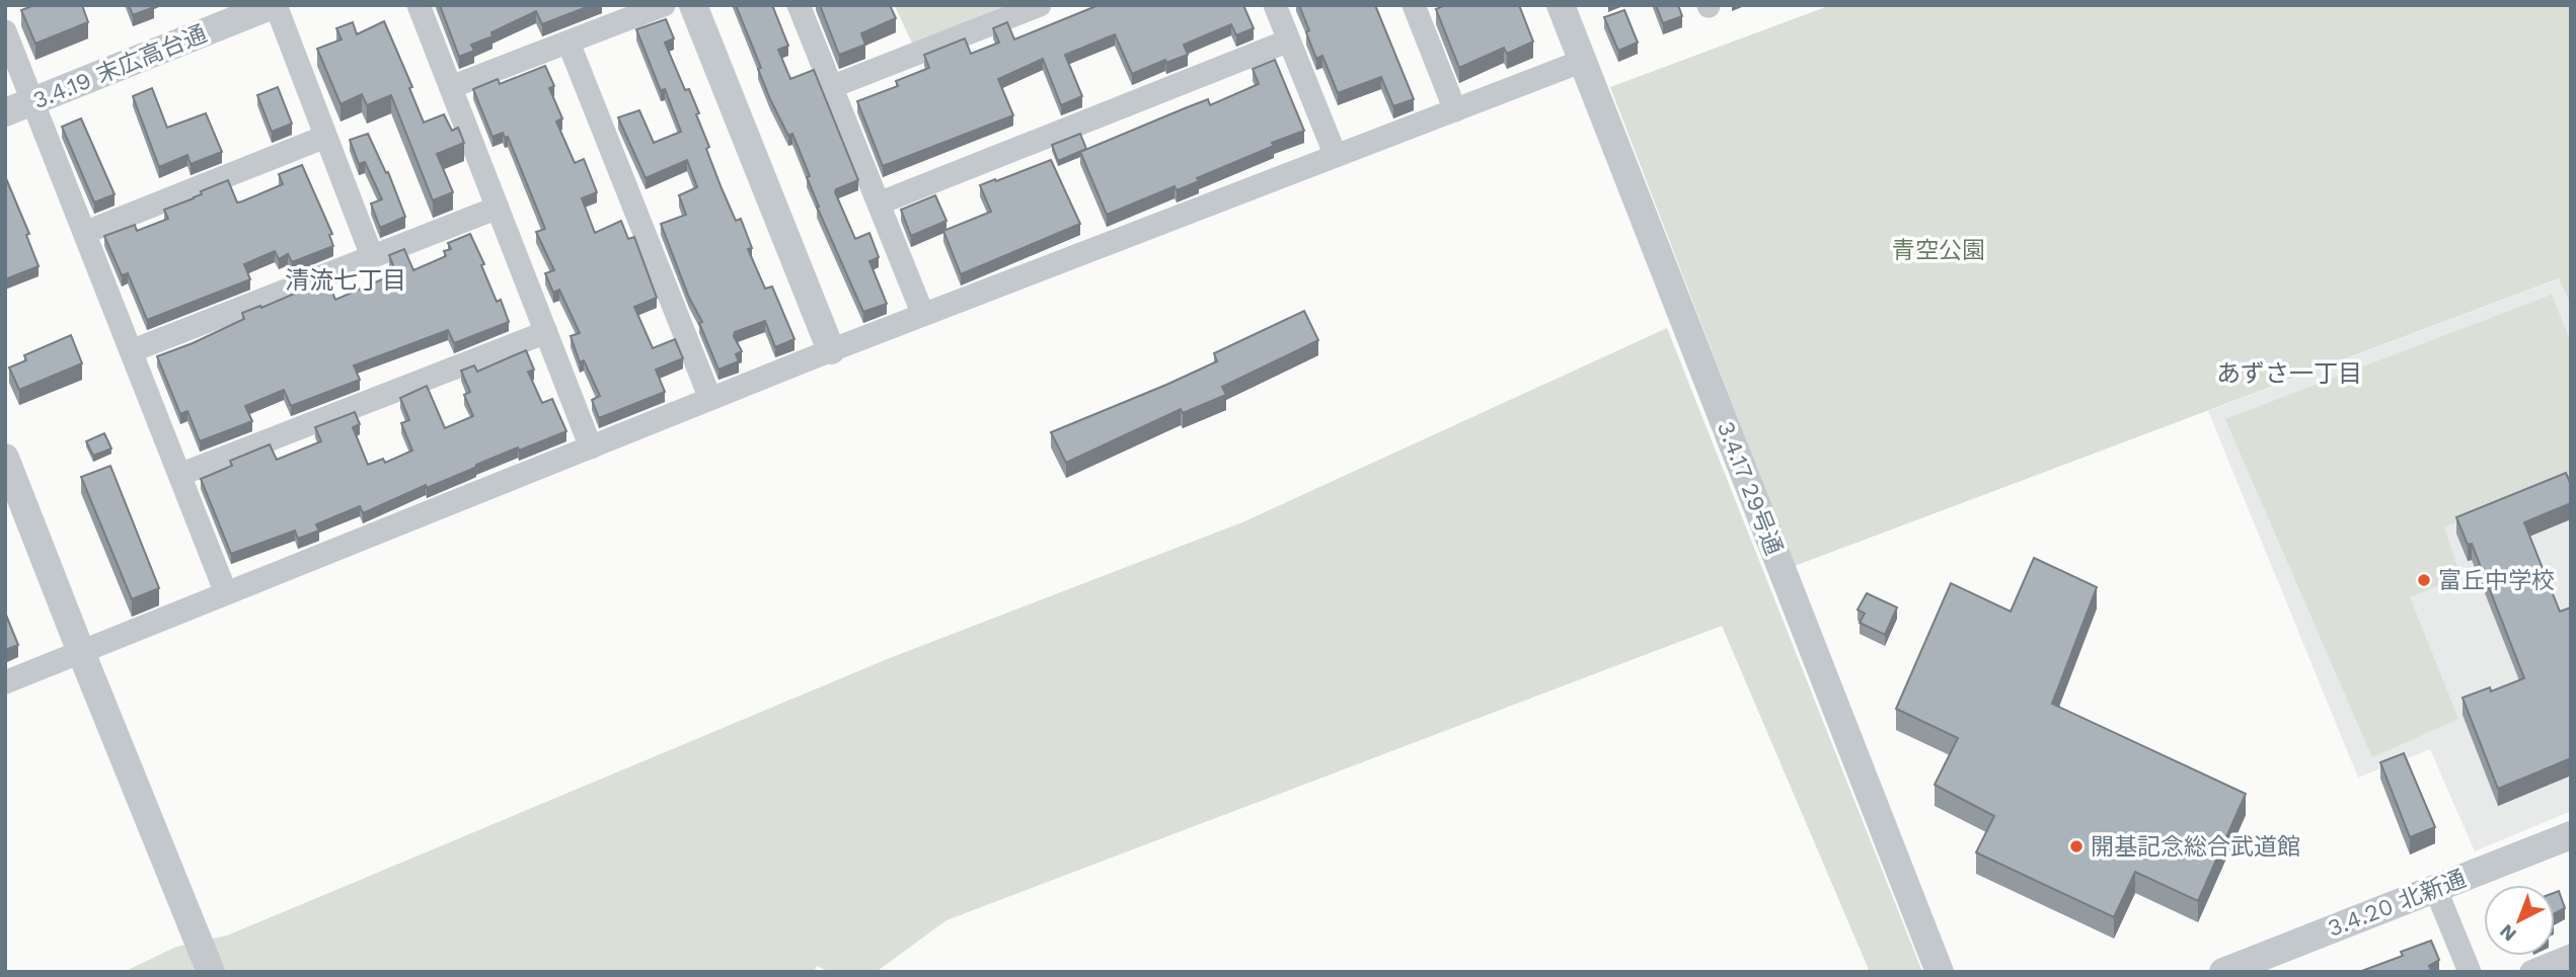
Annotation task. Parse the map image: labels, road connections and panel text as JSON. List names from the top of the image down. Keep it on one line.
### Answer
{"streets":{"street":["3.4.19 末広高台通","3.4.17 29号通","3.4.20 北新通"]},"districts":["清流七丁目","あずさ一丁目"],"parks":["青空公園"],"places":["富丘中学校","開基記念総合武道館"],"north":"bottom left"}
